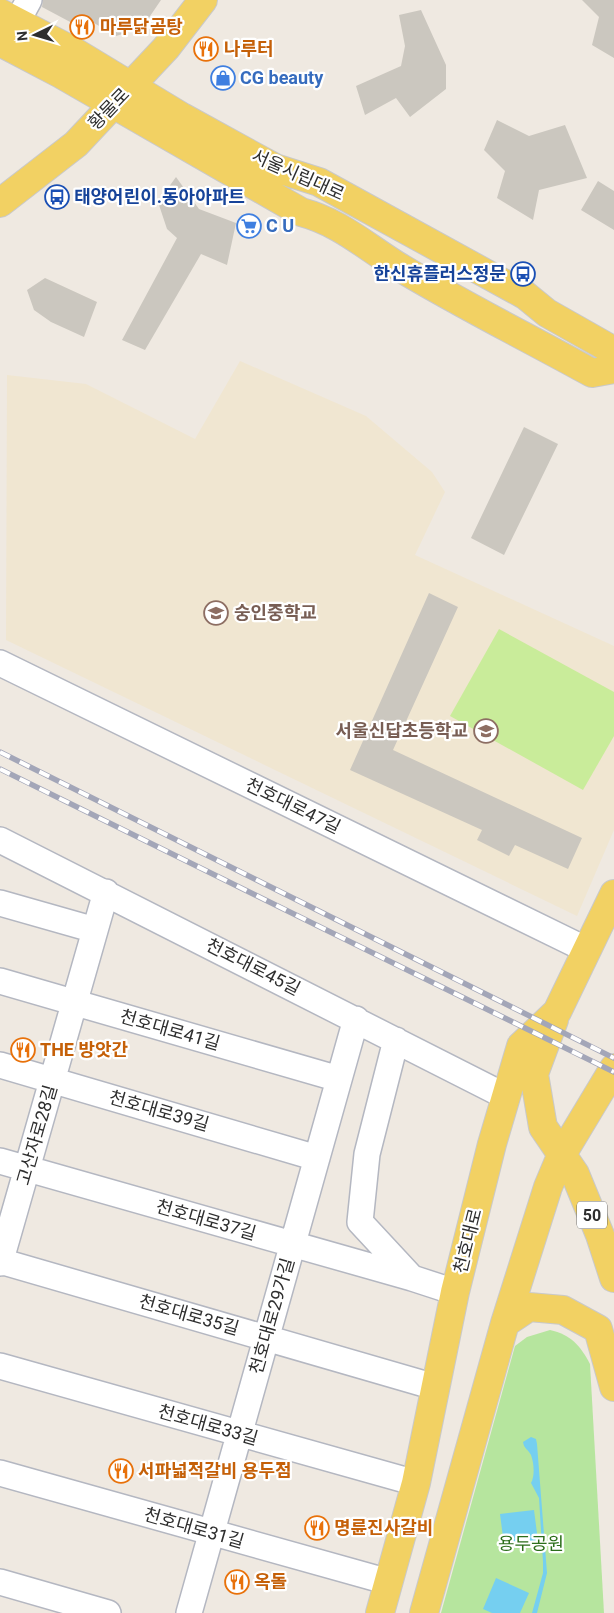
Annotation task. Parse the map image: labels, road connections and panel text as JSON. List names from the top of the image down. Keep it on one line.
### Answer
{"streets":{"main road":["황물로","서울시립대로","50","천호대로"],"street":["천호대로47길","천호대로45길","천호대로41길","천호대로39길","고산자로28길","천호대로37길","천호대로35길","천호대로29가길","천호대로33길","천호대로31길"]},"crossings":[["황물로","서울시립대로"],["천호대로47길","천호대로"],["천호대로45길","고산자로28길"],["천호대로45길","천호대로37길"],["천호대로45길","천호대로"],["천호대로45길","천호대로29가길"],["천호대로41길","고산자로28길"],["천호대로41길","천호대로29가길"],["천호대로39길","고산자로28길"],["천호대로39길","천호대로29가길"],["고산자로28길","천호대로37길"],["고산자로28길","천호대로35길"],["천호대로37길","천호대로"],["천호대로37길","천호대로29가길"],["천호대로","천호대로35길"],["천호대로","천호대로33길"],["천호대로","천호대로31길"],["천호대로35길","천호대로29가길"],["천호대로29가길","천호대로33길"],["천호대로29가길","천호대로31길"]],"parks":["용두공원"],"places":{"restaurant":["마루닭곰탕","나루터","THE 방앗간","서파넓적갈비 용두점","명륜진사갈비","옥돌"],"shop":["CG beauty"],"bus stop":["태양어린이.동아아파트","한신휴플러스정문"],"supermarket":["C U"],"school or university":["숭인중학교","서울신답초등학교"]},"north":"left"}
